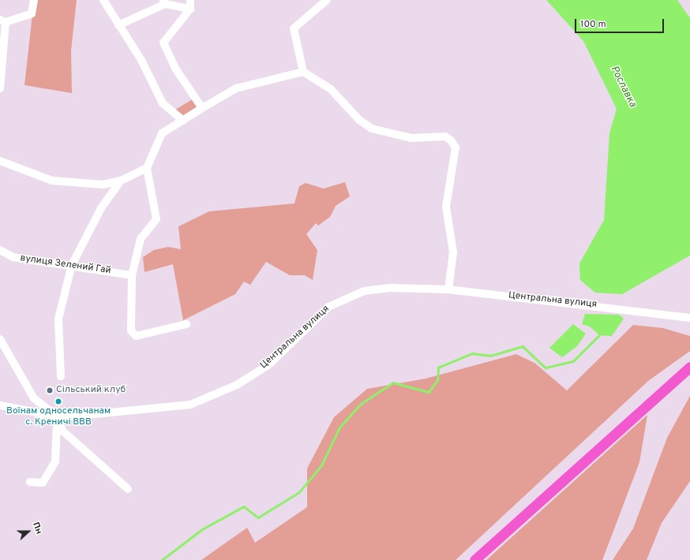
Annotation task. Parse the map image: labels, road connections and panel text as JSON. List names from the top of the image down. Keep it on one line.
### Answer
{"streets":{"street":["вулиця Зелений Гай","Центральна вулиця"]},"water":["Рославка"],"places":["Сільський клуб","Воїнам односельчанам с. Креничі ВВВ"],"scale_bar":"100 m","north":"right"}
